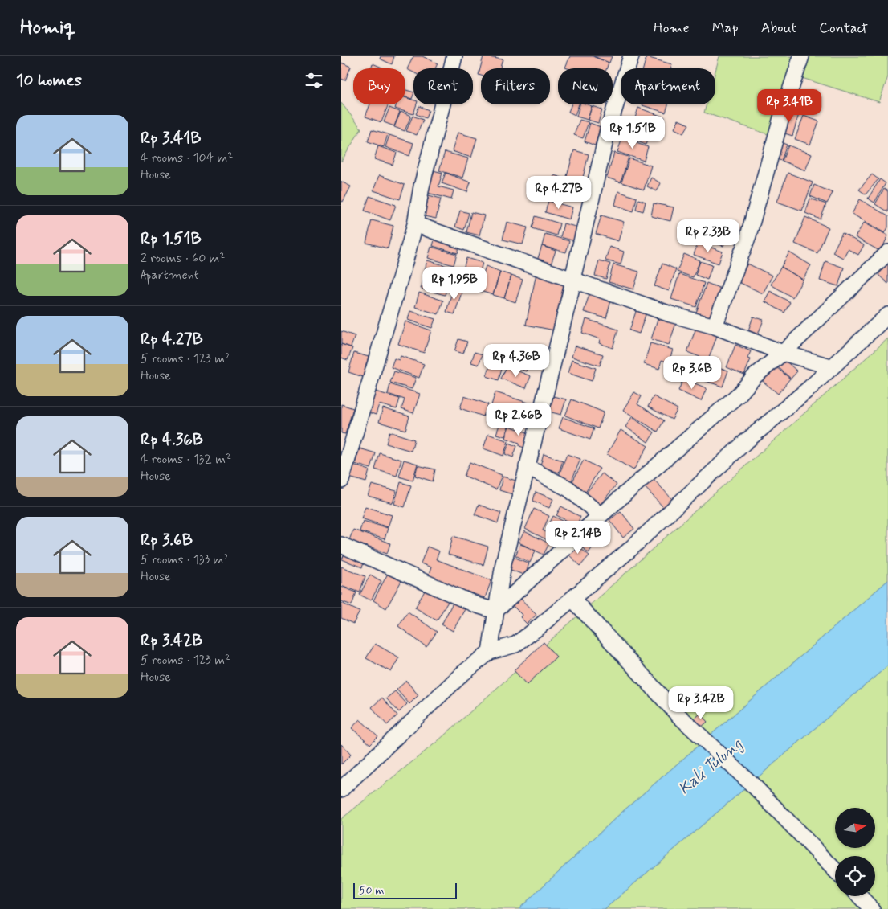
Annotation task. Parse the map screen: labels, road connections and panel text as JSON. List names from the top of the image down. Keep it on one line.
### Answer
{"water":["Kali Tulung"],"scale_bar":"50 m","north":"right","page":{"header":"Homiq","nav":["Home","Map","About","Contact"],"heading":"10 homes","chip":["Buy","Rent","Filters","New","Apartment"],"price":["Rp 3.41B","Rp 1.51B","Rp 4.27B","Rp 2.33B","Rp 1.95B","Rp 4.36B","Rp 3.6B","Rp 2.66B","Rp 2.14B","Rp 3.42B"],"list":[{"name":"Rp 3.41B","note":"4 rooms · 104 m² · House"},{"name":"Rp 1.51B","note":"2 rooms · 60 m² · Apartment"},{"name":"Rp 4.27B","note":"5 rooms · 123 m² · House"},{"name":"Rp 4.36B","note":"4 rooms · 132 m² · House"},{"name":"Rp 3.6B","note":"5 rooms · 133 m² · House"},{"name":"Rp 3.42B","note":"5 rooms · 123 m² · House"}],"scale":"50 m"}}
